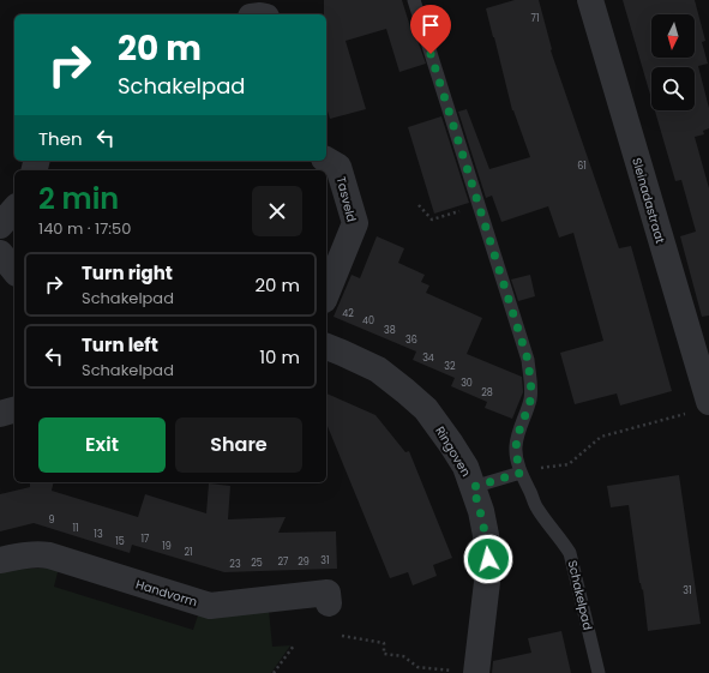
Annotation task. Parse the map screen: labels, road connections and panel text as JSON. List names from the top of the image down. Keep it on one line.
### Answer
{"streets":{"street":["Tasveld","Sleinadastraat","Ringoven","Handvorm"],"lane":["Schakelpad"]},"house_numbers":["71","61","42","40","38","36","34","32","30","28","9","11","13","17","15","19","21","31","27","29","25","23","31"],"north":"bottom","page":{"turn":["20 m","Schakelpad"],"then":"Then","heading":["2 min","140 m · 17:50"],"list":[{"name":"Turn right","note":"Schakelpad","value":"20 m"},{"name":"Turn left","note":"Schakelpad","value":"10 m"}],"buttons":["Exit","Share"]}}
